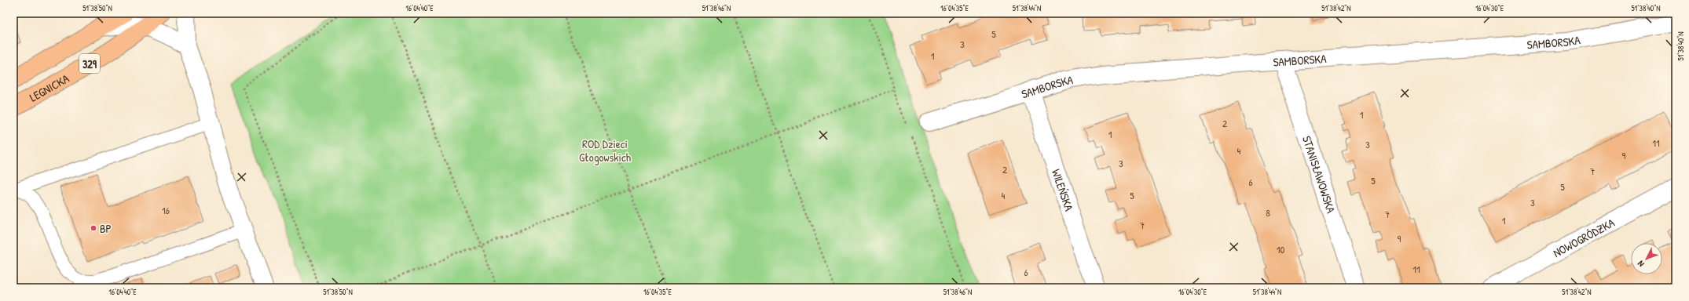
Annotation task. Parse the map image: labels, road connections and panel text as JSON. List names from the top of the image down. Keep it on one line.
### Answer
{"streets":{"main road":["329","LEGNICKA"],"street":["SAMBORSKA","STANISŁAWOWSKA","WILEŃSKA","NOWOGRÓDZKA"]},"crossings":[["SAMBORSKA","STANISŁAWOWSKA"],["SAMBORSKA","WILEŃSKA"]],"parks":["ROD Dzieci Głogowskich"],"places":["BP"],"house_numbers":["5","3","1","1","2","1","11","3","4","9","3","2","7","5","6","5","4","5","3","16","8","7","1","7","9","10","11","6"],"north":"bottom left","coordinates":["51°38'50\"N","16°04'40\"E","51°38'46\"N","16°04'35\"E","51°38'44\"N","51°38'42\"N","16°04'30\"E","51°38'40\"N"]}
